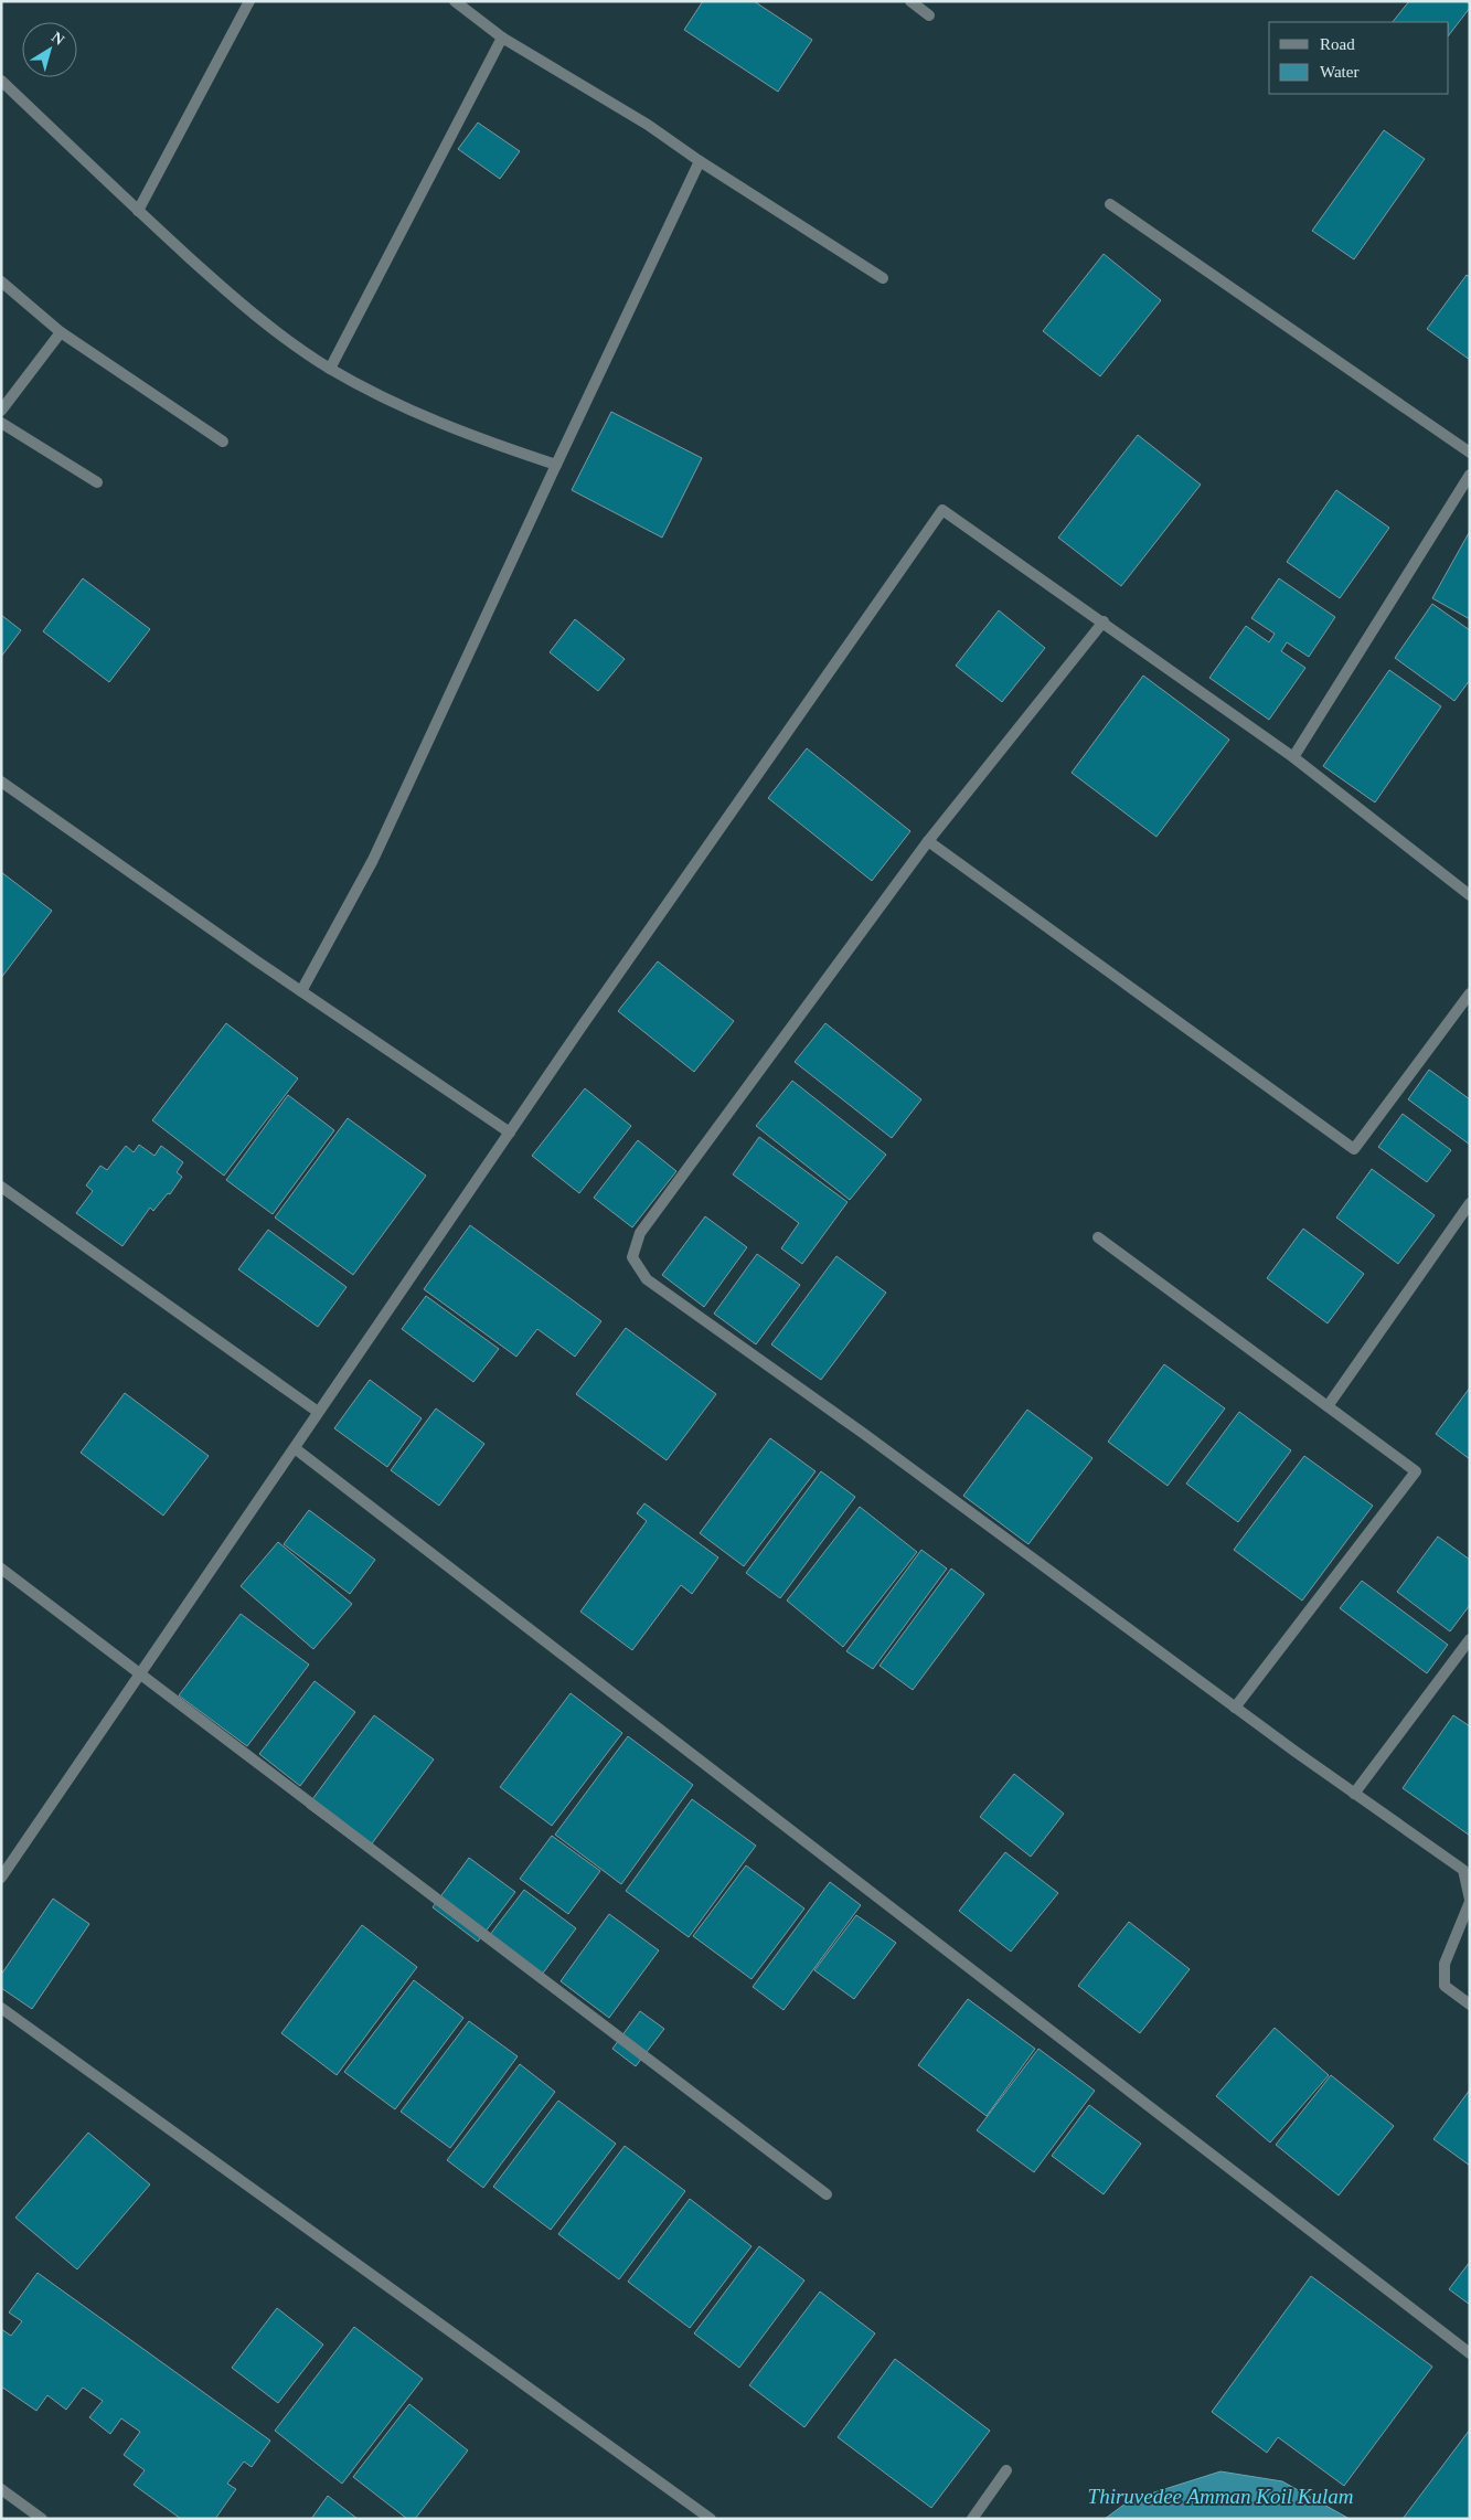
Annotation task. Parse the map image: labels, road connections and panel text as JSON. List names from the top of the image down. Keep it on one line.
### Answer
{"water":["Thiruvedee Amman Koil Kulam"],"legend":["Road","Water"],"north":"top right"}
